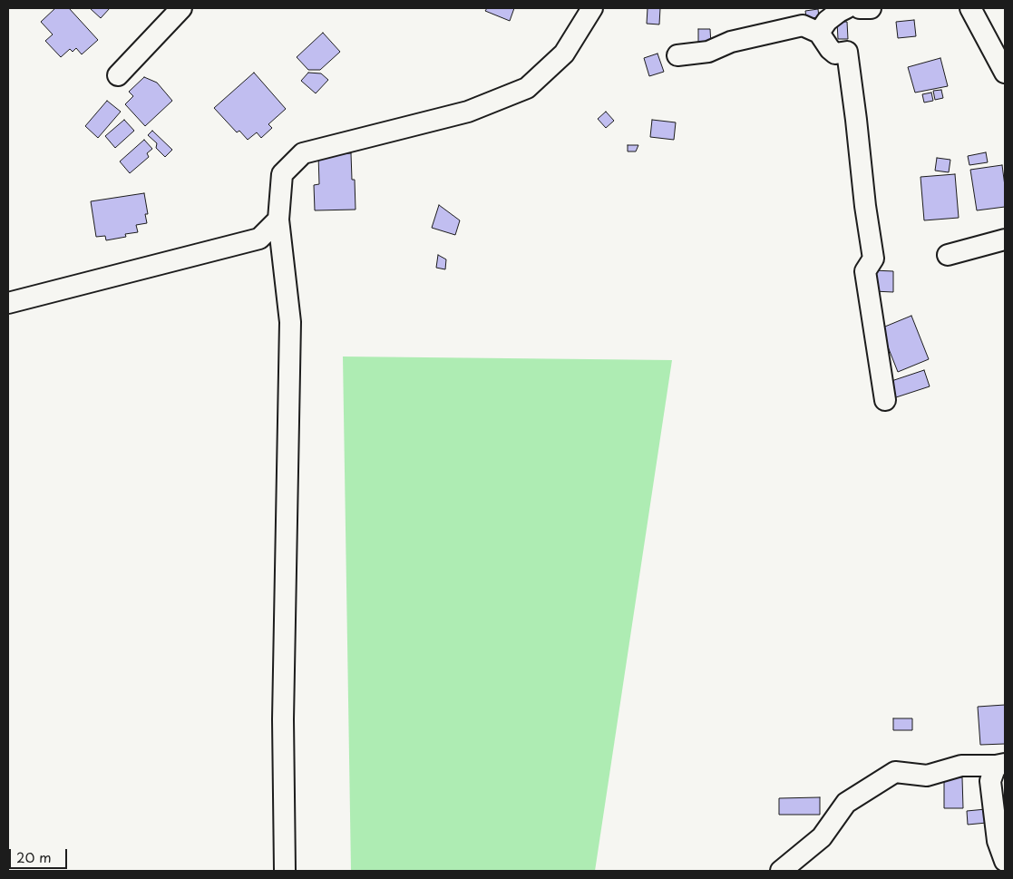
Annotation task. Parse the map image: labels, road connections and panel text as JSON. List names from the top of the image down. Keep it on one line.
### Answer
{"scale_bar":"20 m"}
